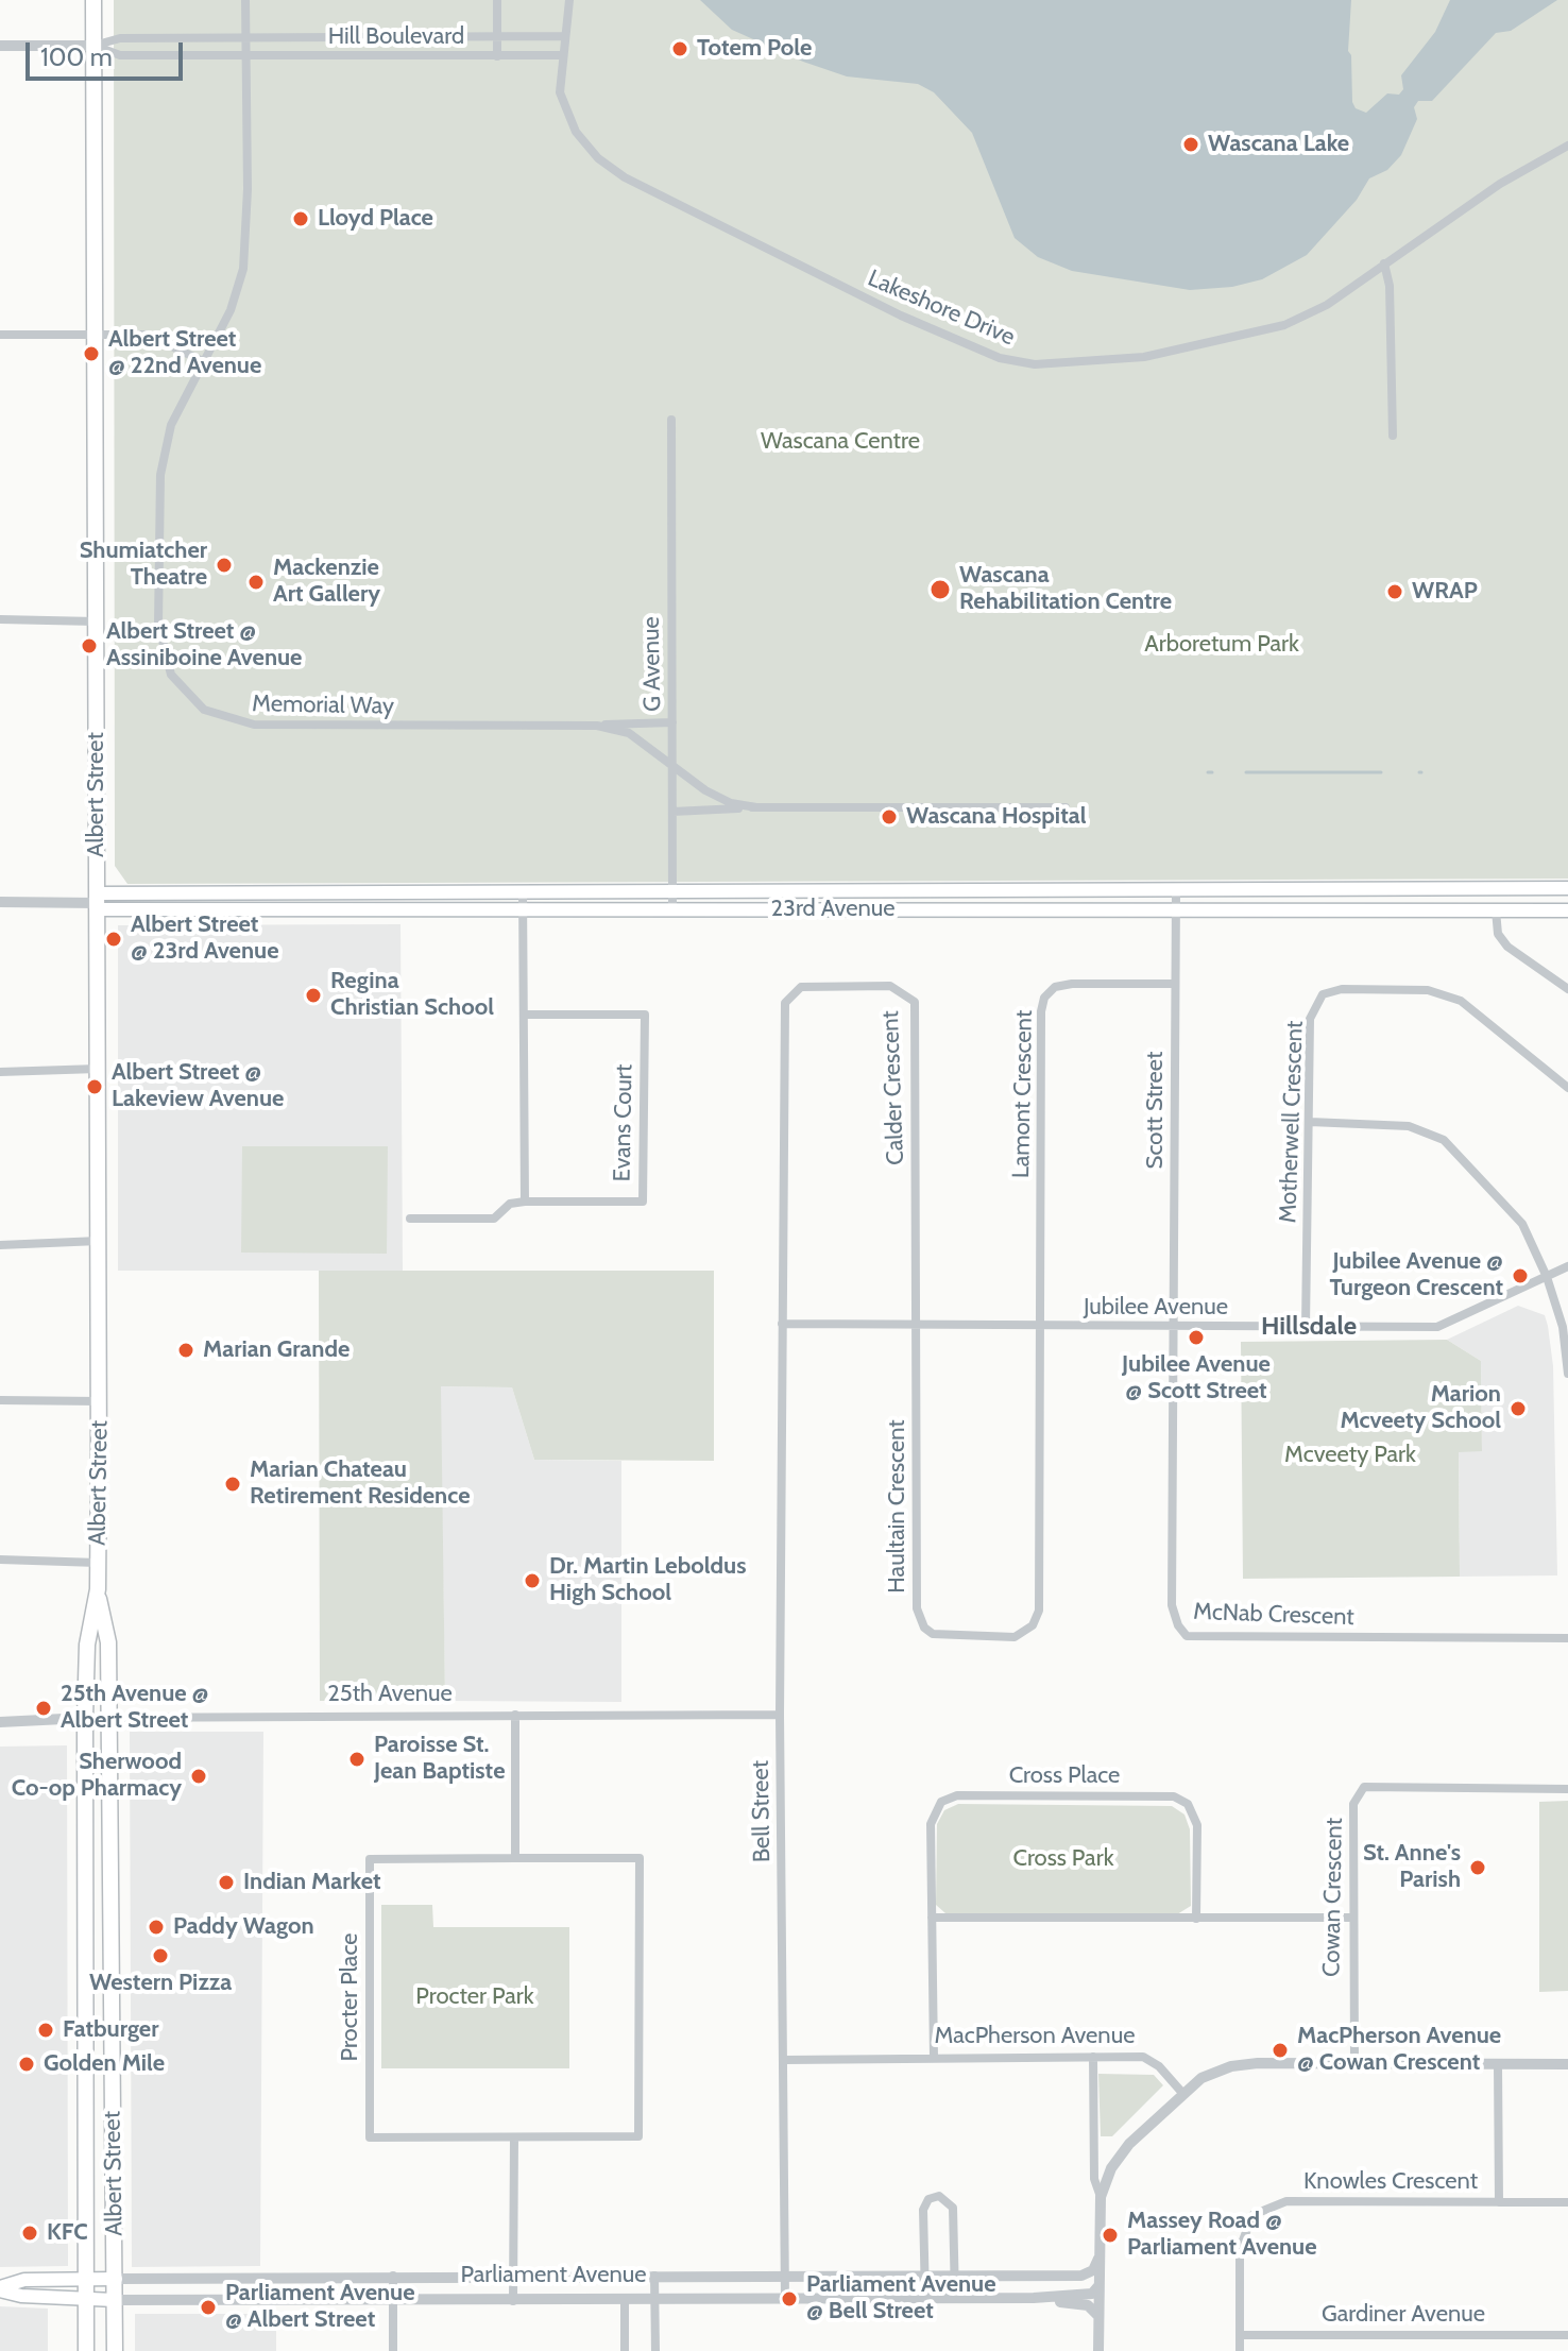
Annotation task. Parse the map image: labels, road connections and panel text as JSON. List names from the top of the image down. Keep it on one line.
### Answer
{"streets":{"main road":["Albert Street","23rd Avenue","Parliament Avenue"],"street":["Hill Boulevard","Lakeshore Drive","G Avenue","Memorial Way","Calder Crescent","Lamont Crescent","Scott Street","Motherwell Crescent","Evans Court","Jubilee Avenue","Haultain Crescent","McNab Crescent","25th Avenue","Cross Place","Bell Street","Cowan Crescent","Procter Place","MacPherson Avenue","Knowles Crescent","Gardiner Avenue"]},"crossings":[["Hill Boulevard","Lakeshore Drive"],["Hill Boulevard","Memorial Way"],["Hill Boulevard","Albert Street"],["G Avenue","Memorial Way"],["G Avenue","23rd Avenue"],["Albert Street","23rd Avenue"],["Albert Street","25th Avenue"],["Albert Street","Parliament Avenue"],["23rd Avenue","Scott Street"],["Calder Crescent","Jubilee Avenue"],["Calder Crescent","Haultain Crescent"],["Calder Crescent","Bell Street"],["Lamont Crescent","Scott Street"],["Lamont Crescent","Jubilee Avenue"],["Lamont Crescent","Haultain Crescent"],["Scott Street","Jubilee Avenue"],["Scott Street","McNab Crescent"],["Motherwell Crescent","Jubilee Avenue"],["Jubilee Avenue","Haultain Crescent"],["Jubilee Avenue","McNab Crescent"],["Jubilee Avenue","Bell Street"],["25th Avenue","Bell Street"],["Cross Place","MacPherson Avenue"],["Bell Street","MacPherson Avenue"],["Bell Street","Parliament Avenue"],["Knowles Crescent","Gardiner Avenue"]],"districts":["Hillsdale"],"parks":["Wascana Centre","Arboretum Park","Mcveety Park","Cross Park","Procter Park"],"places":["Totem Pole","Wascana Lake","Lloyd Place","Albert Street @ 22nd Avenue","Shumiatcher Theatre","Mackenzie Art Gallery","Wascana Rehabilitation Centre","WRAP","Albert Street @ Assiniboine Avenue","Wascana Hospital","Albert Street @ 23rd Avenue","Regina Christian School","Albert Street @ Lakeview Avenue","Jubilee Avenue @ Turgeon Crescent","Jubilee Avenue @ Scott Street","Marian Grande","Marion Mcveety School","Marian Chateau Retirement Residence","Dr. Martin Leboldus High School","25th Avenue @ Albert Street","Paroisse St. Jean Baptiste","Sherwood Co-op Pharmacy","St. Anne's Parish","Indian Market","Paddy Wagon","Western Pizza","Fatburger","MacPherson Avenue @ Cowan Crescent","Golden Mile","KFC","Massey Road @ Parliament Avenue","Parliament Avenue @ Bell Street","Parliament Avenue @ Albert Street"],"scale_bar":"100 m"}
